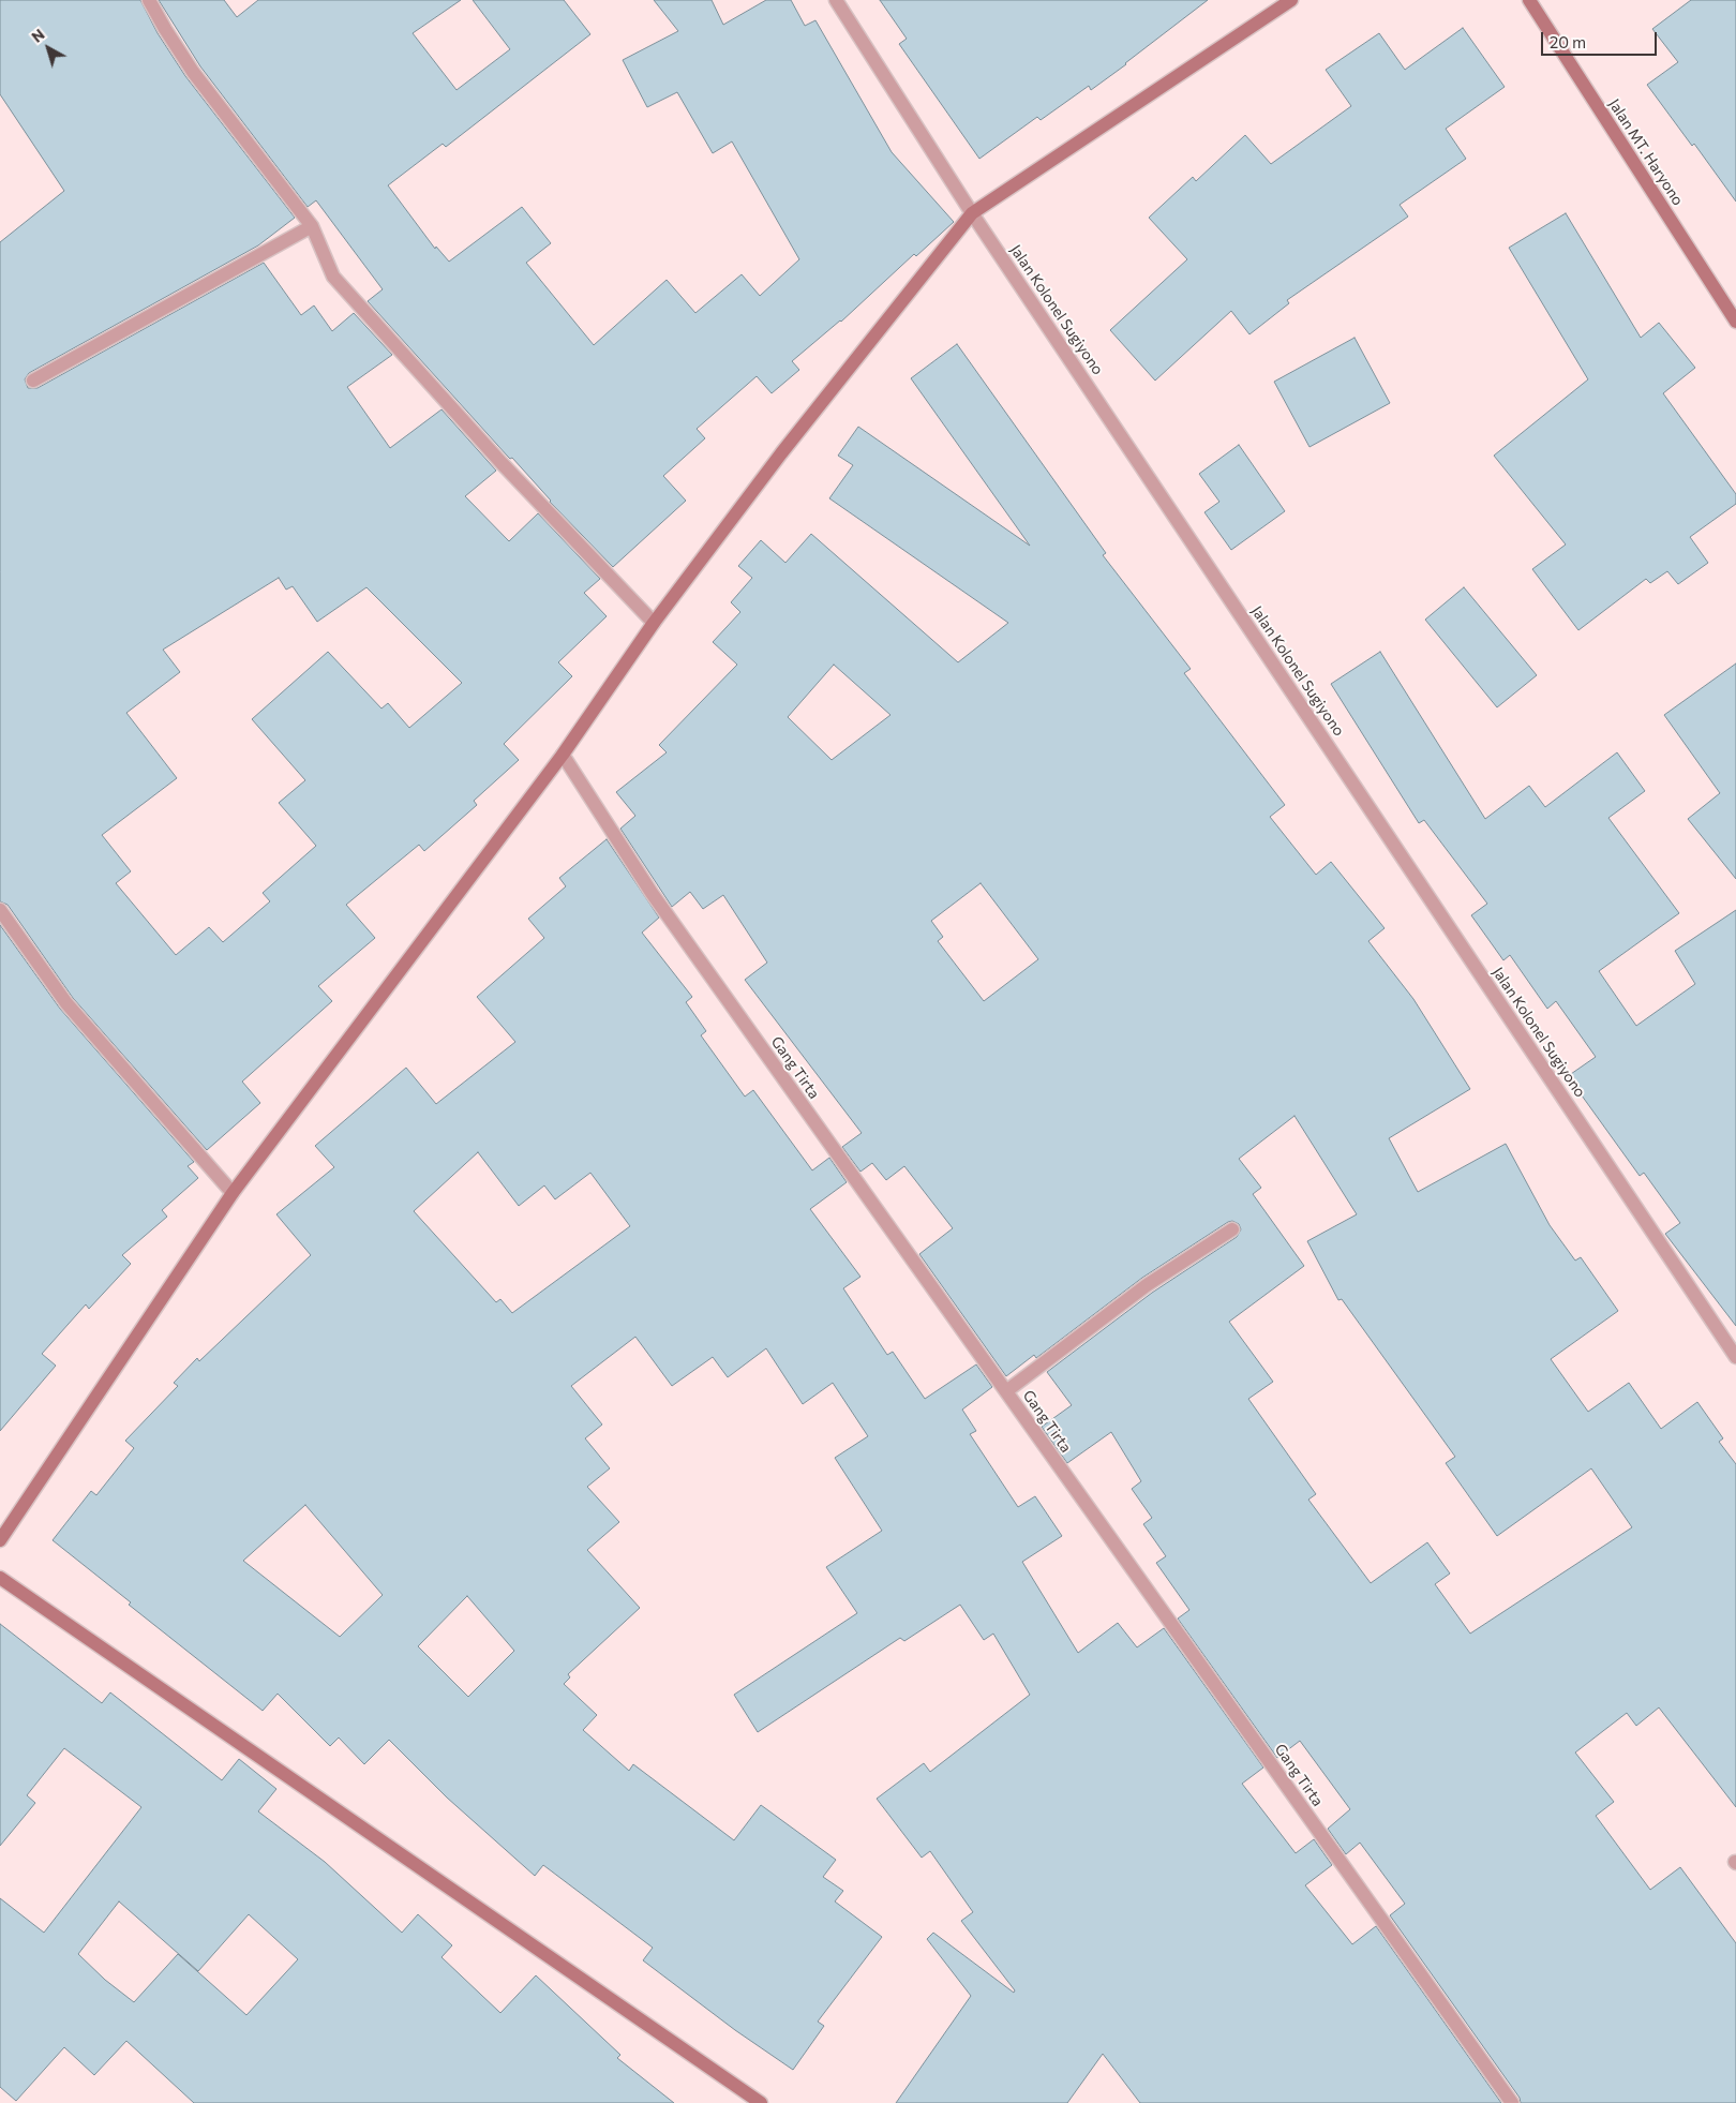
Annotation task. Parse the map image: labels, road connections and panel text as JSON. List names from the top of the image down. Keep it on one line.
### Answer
{"streets":{"main road":["Jalan MT. Haryono"],"street":["Jalan Kolonel Sugiyono","Gang Tirta"]},"scale_bar":"20 m","north":"top left"}
